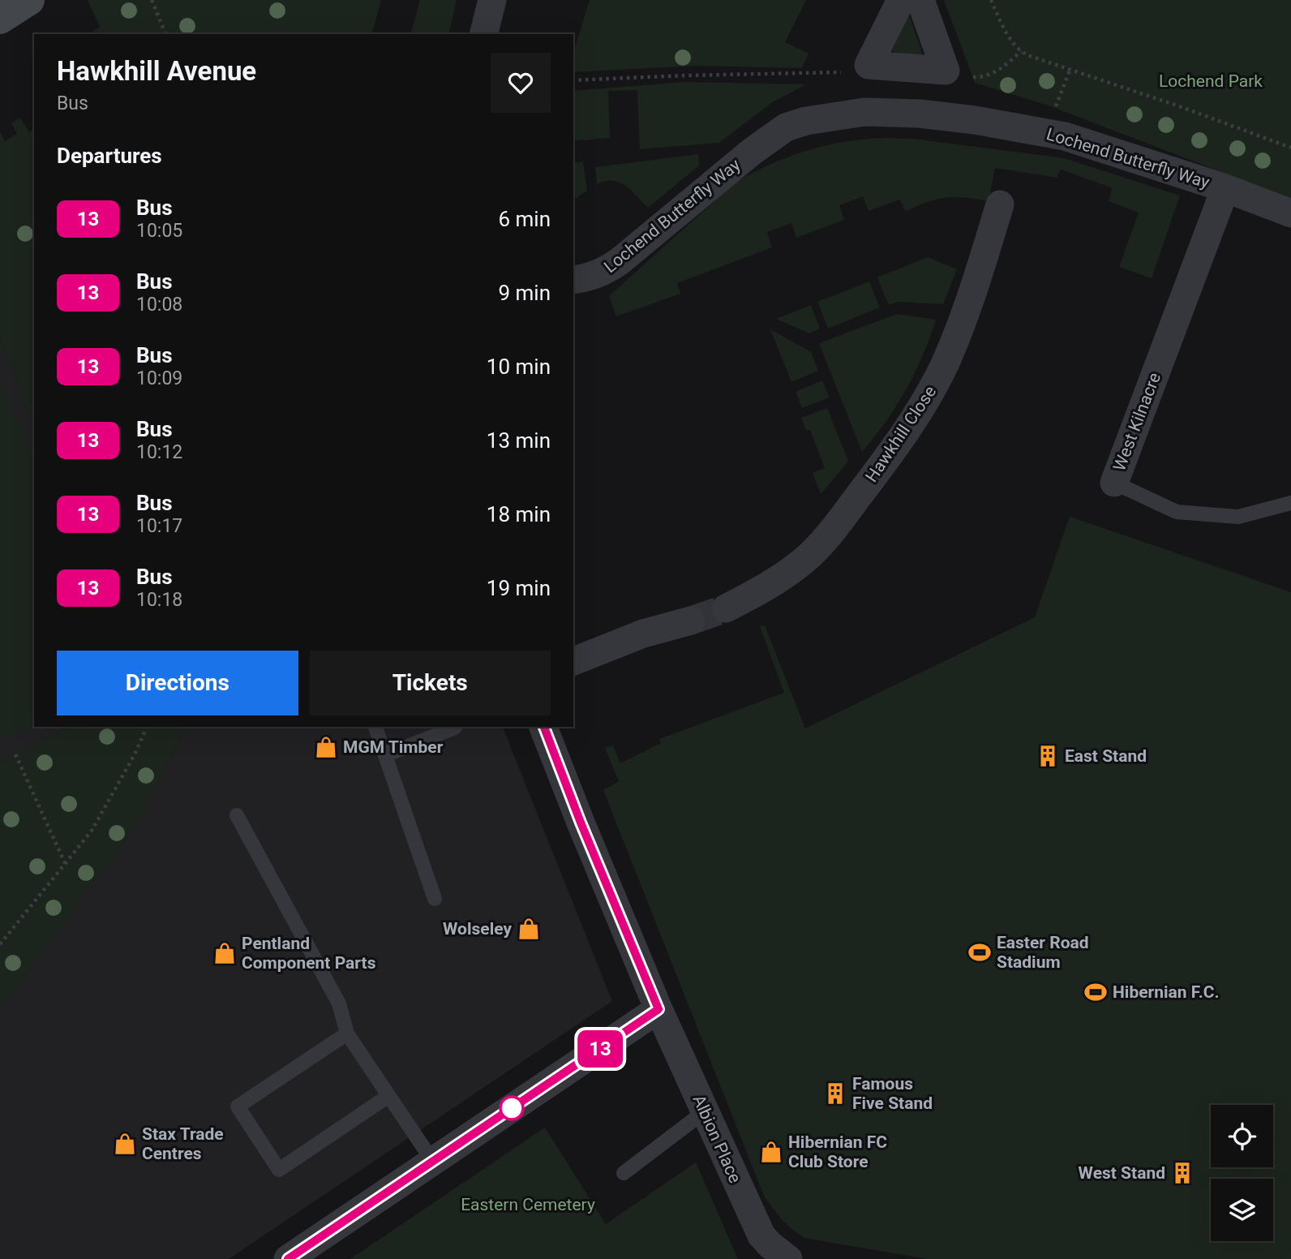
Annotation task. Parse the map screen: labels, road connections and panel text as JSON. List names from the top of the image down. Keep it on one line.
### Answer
{"streets":{"street":["Lochend Butterfly Way","West Kilnacre","Hawkhill Close","Albion Place"]},"crossings":[["Lochend Butterfly Way","West Kilnacre"]],"parks":["Lochend Park","Eastern Cemetery"],"places":{"shop":["MGM Timber","Wolseley","Pentland Component Parts","Stax Trade Centres","Hibernian FC Club Store"],"building":["East Stand","Famous Five Stand","West Stand"],"sports":["Easter Road Stadium","Hibernian F.C."]},"lines":["bus line 13"],"page":{"on_map":"13","heading":[["Hawkhill Avenue","Bus"],"Departures"],"list":[{"mark":"13","name":"Bus","note":"10:05","value":"6 min"},{"mark":"13","name":"Bus","note":"10:08","value":"9 min"},{"mark":"13","name":"Bus","note":"10:09","value":"10 min"},{"mark":"13","name":"Bus","note":"10:12","value":"13 min"},{"mark":"13","name":"Bus","note":"10:17","value":"18 min"},{"mark":"13","name":"Bus","note":"10:18","value":"19 min"}],"buttons":["Directions","Tickets"]}}
